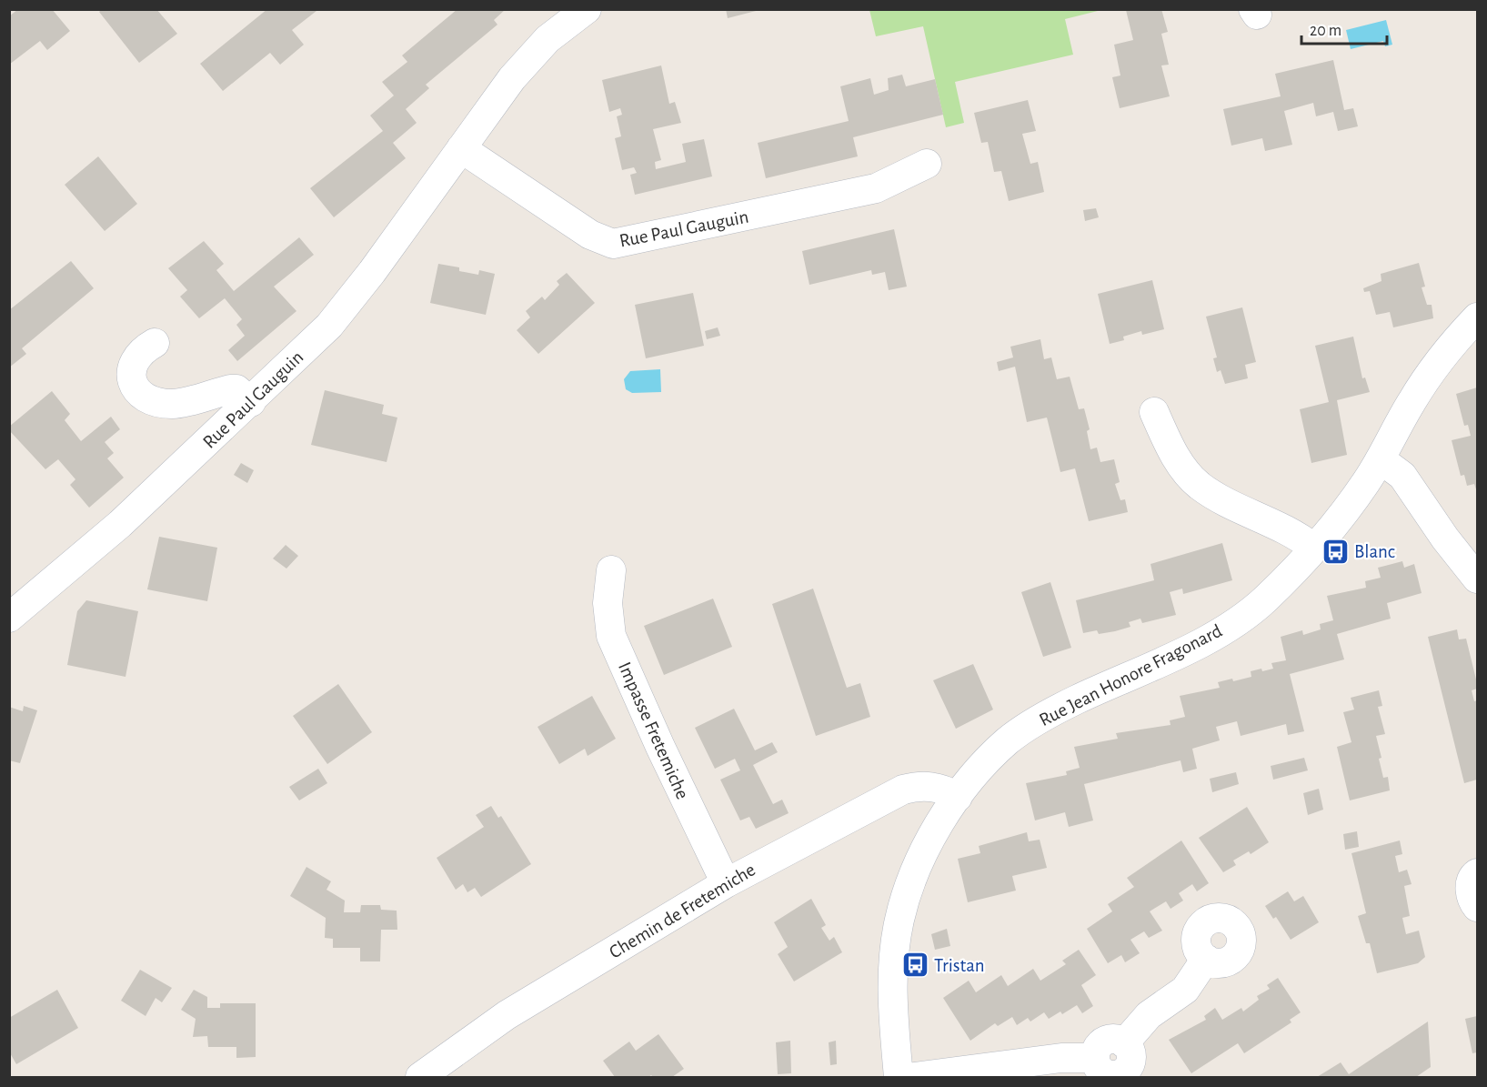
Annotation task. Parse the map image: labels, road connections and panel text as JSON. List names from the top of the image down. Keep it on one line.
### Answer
{"streets":{"street":["Rue Paul Gauguin","Rue Jean Honore Fragonard","Impasse Fretemiche","Chemin de Fretemiche"]},"crossings":[["Rue Jean Honore Fragonard","Chemin de Fretemiche"],["Impasse Fretemiche","Chemin de Fretemiche"]],"places":{"bus stop":["Blanc","Tristan"]},"scale_bar":"20 m"}
